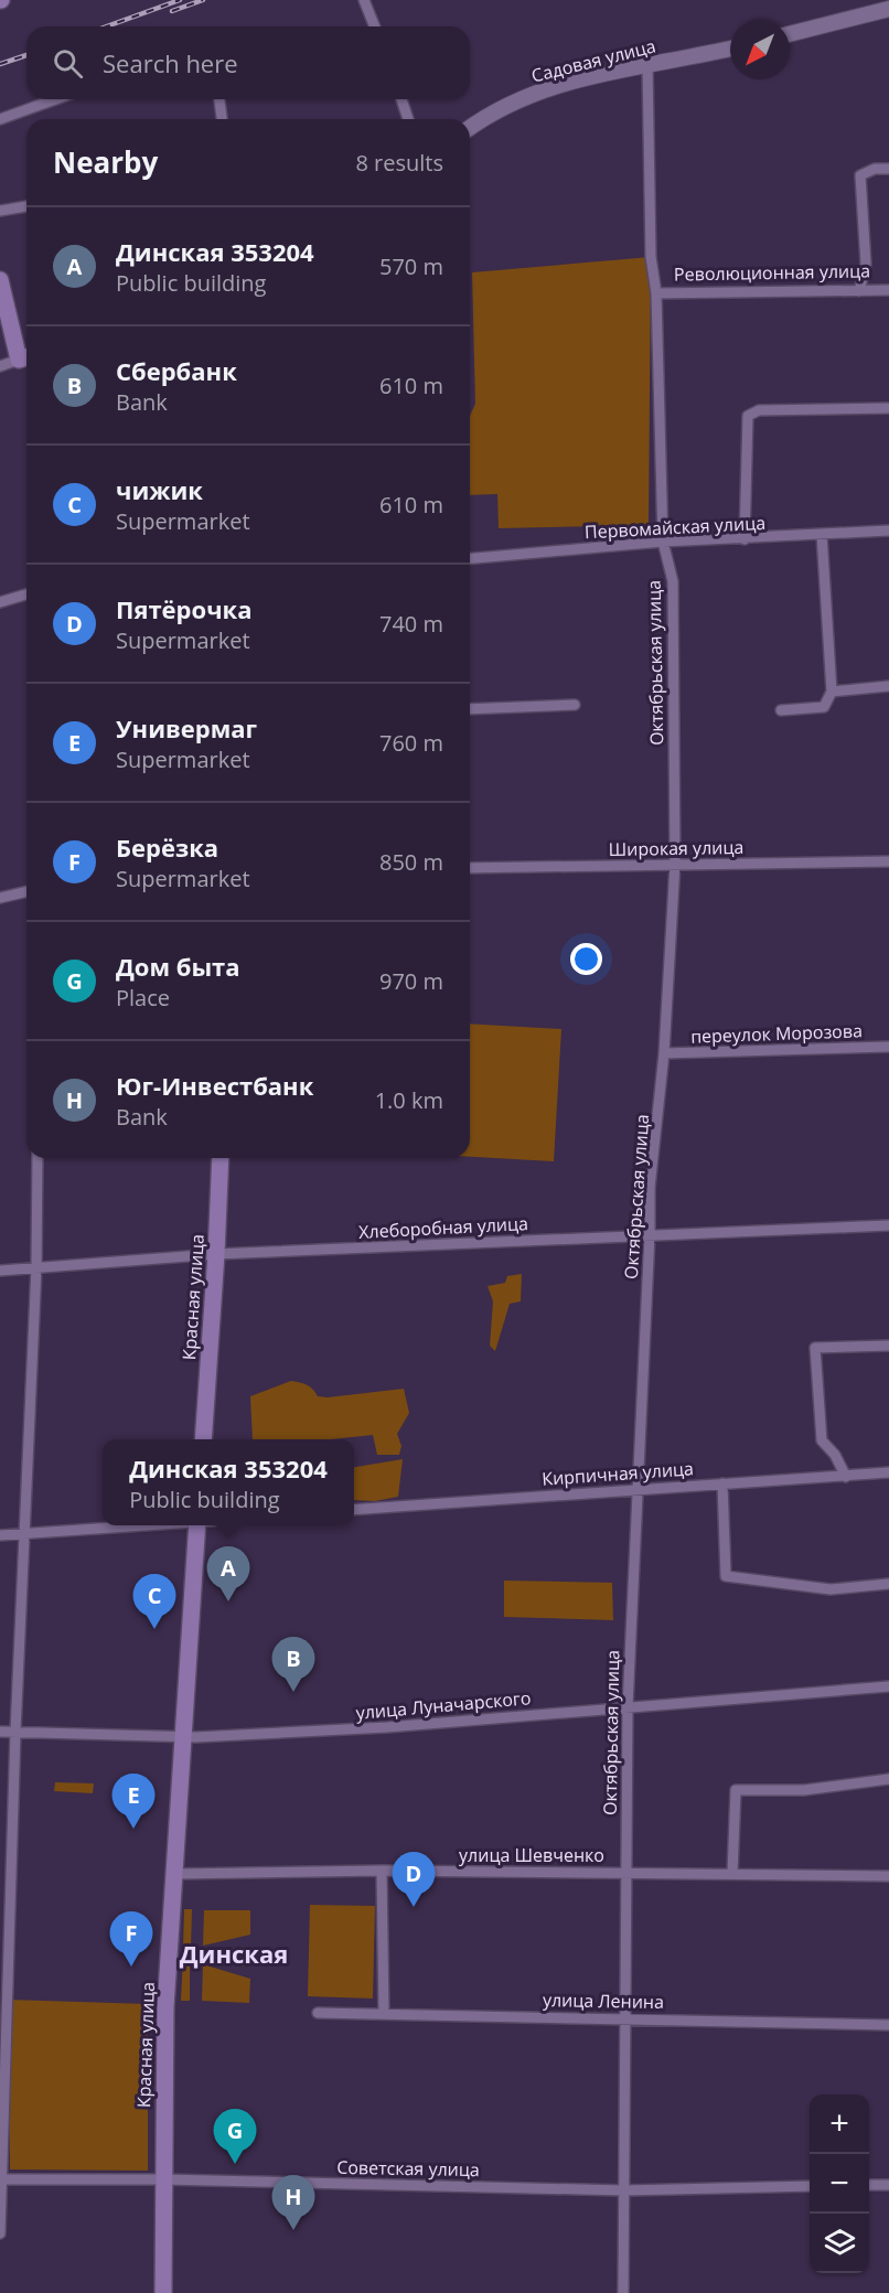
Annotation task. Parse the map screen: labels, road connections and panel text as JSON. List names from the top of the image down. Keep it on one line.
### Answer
{"streets":{"main road":["Красная улица"],"street":["Садовая улица","Революционная улица","Первомайская улица","Октябрьская улица","Широкая улица","переулок Морозова","Хлеборобная улица","Кирпичная улица","улица Луначарского","улица Шевченко","улица Ленина","Советская улица"]},"crossings":[["Садовая улица","Октябрьская улица"],["Революционная улица","Октябрьская улица"],["Первомайская улица","Октябрьская улица"],["Октябрьская улица","Широкая улица"],["Октябрьская улица","переулок Морозова"],["Октябрьская улица","Хлеборобная улица"],["Октябрьская улица","Кирпичная улица"],["Октябрьская улица","улица Луначарского"],["Октябрьская улица","улица Шевченко"],["Октябрьская улица","улица Ленина"],["Октябрьская улица","Советская улица"],["Хлеборобная улица","Красная улица"],["Красная улица","улица Луначарского"],["Красная улица","улица Шевченко"],["Красная улица","Советская улица"]],"districts":["Динская"],"north":"bottom left","page":{"search":"Search here","heading":["Nearby","8 results"],"list":[{"mark":"A","name":"Динская 353204","note":"Public building","value":"570 m"},{"mark":"B","name":"Сбербанк","note":"Bank","value":"610 m"},{"mark":"C","name":"чижик","note":"Supermarket","value":"610 m"},{"mark":"D","name":"Пятёрочка","note":"Supermarket","value":"740 m"},{"mark":"E","name":"Универмаг","note":"Supermarket","value":"760 m"},{"mark":"F","name":"Берёзка","note":"Supermarket","value":"850 m"},{"mark":"G","name":"Дом быта","note":"Place","value":"970 m"},{"mark":"H","name":"Юг-Инвестбанк","note":"Bank","value":"1.0 km"}],"popup":["Динская 353204","Public building"],"pins":["A","C","B","E","D","F","G","H"],"map_buttons":["+","−"]}}
